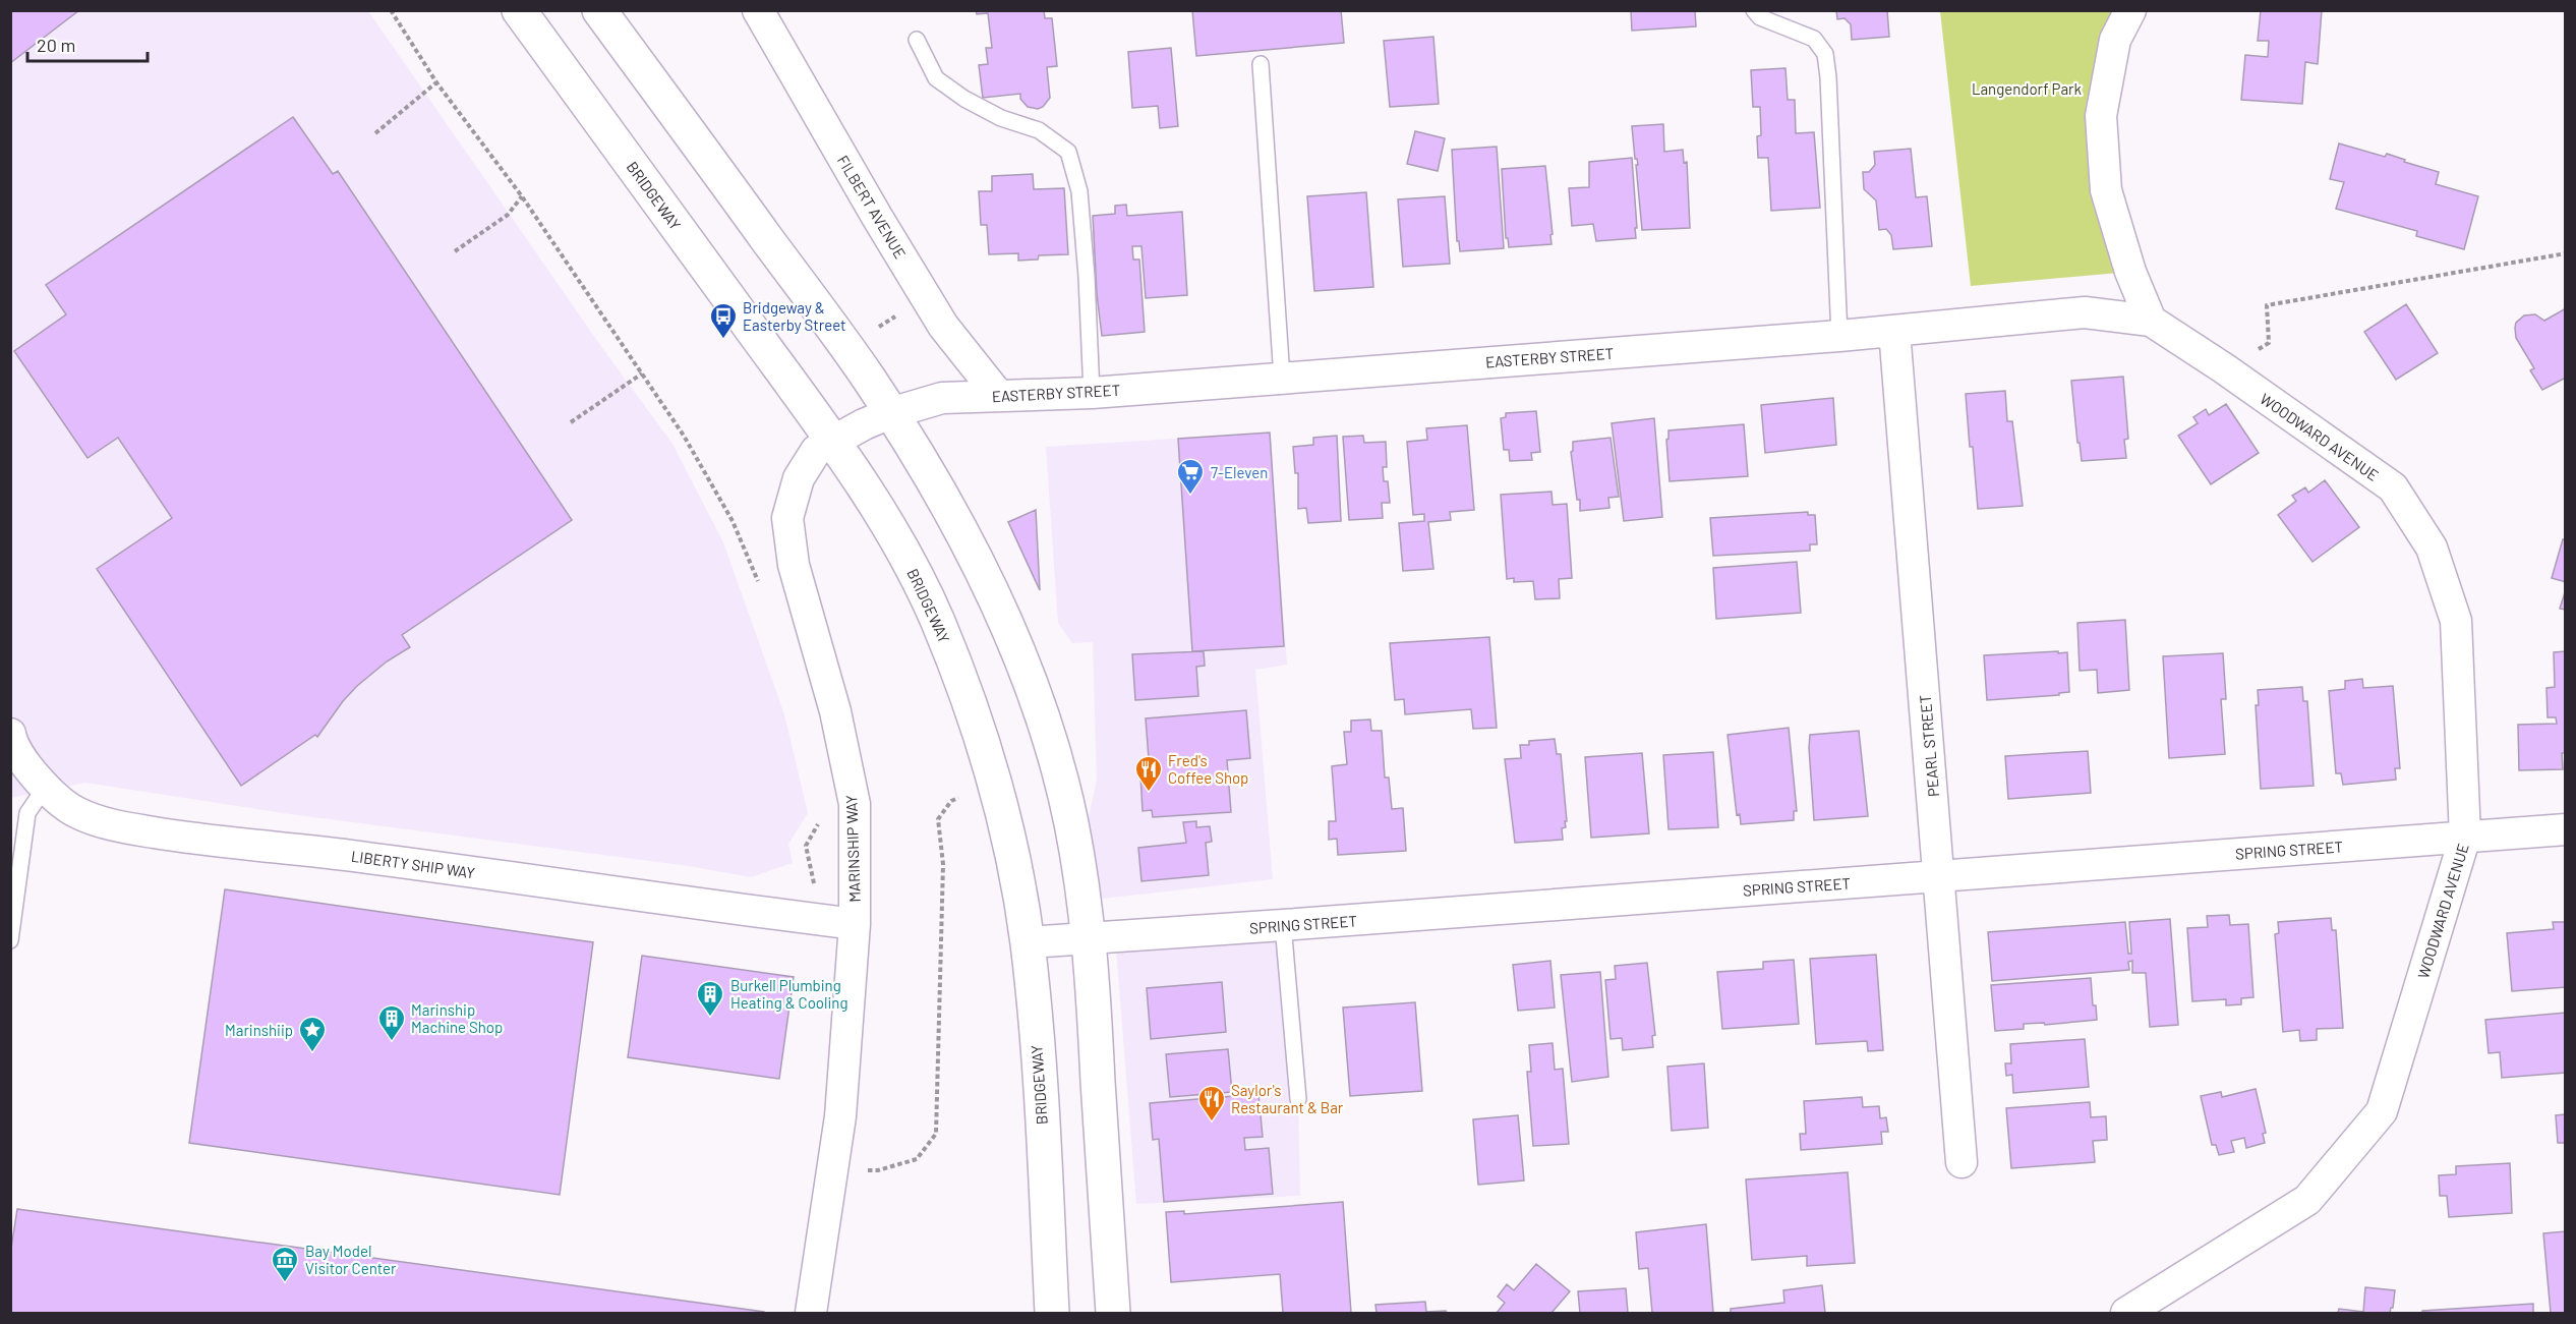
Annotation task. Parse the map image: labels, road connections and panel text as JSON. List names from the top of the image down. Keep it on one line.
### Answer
{"streets":{"main road":["BRIDGEWAY"],"street":["FILBERT AVENUE","EASTERBY STREET","WOODWARD AVENUE","PEARL STREET","MARINSHIP WAY","SPRING STREET","LIBERTY SHIP WAY"]},"crossings":[["BRIDGEWAY","MARINSHIP WAY"],["BRIDGEWAY","SPRING STREET"],["FILBERT AVENUE","EASTERBY STREET"],["EASTERBY STREET","WOODWARD AVENUE"],["EASTERBY STREET","PEARL STREET"],["EASTERBY STREET","MARINSHIP WAY"],["WOODWARD AVENUE","SPRING STREET"],["PEARL STREET","SPRING STREET"],["MARINSHIP WAY","LIBERTY SHIP WAY"]],"parks":["Langendorf Park"],"places":{"bus stop":["Bridgeway & Easterby Street"],"supermarket":["7-Eleven"],"restaurant":["Fred's Coffee Shop","Saylor's Restaurant & Bar"],"building":["Burkell Plumbing Heating & Cooling","Marinship Machine Shop"],"place":["Marinshiip"],"museum":["Bay Model Visitor Center"]},"scale_bar":"20 m"}
